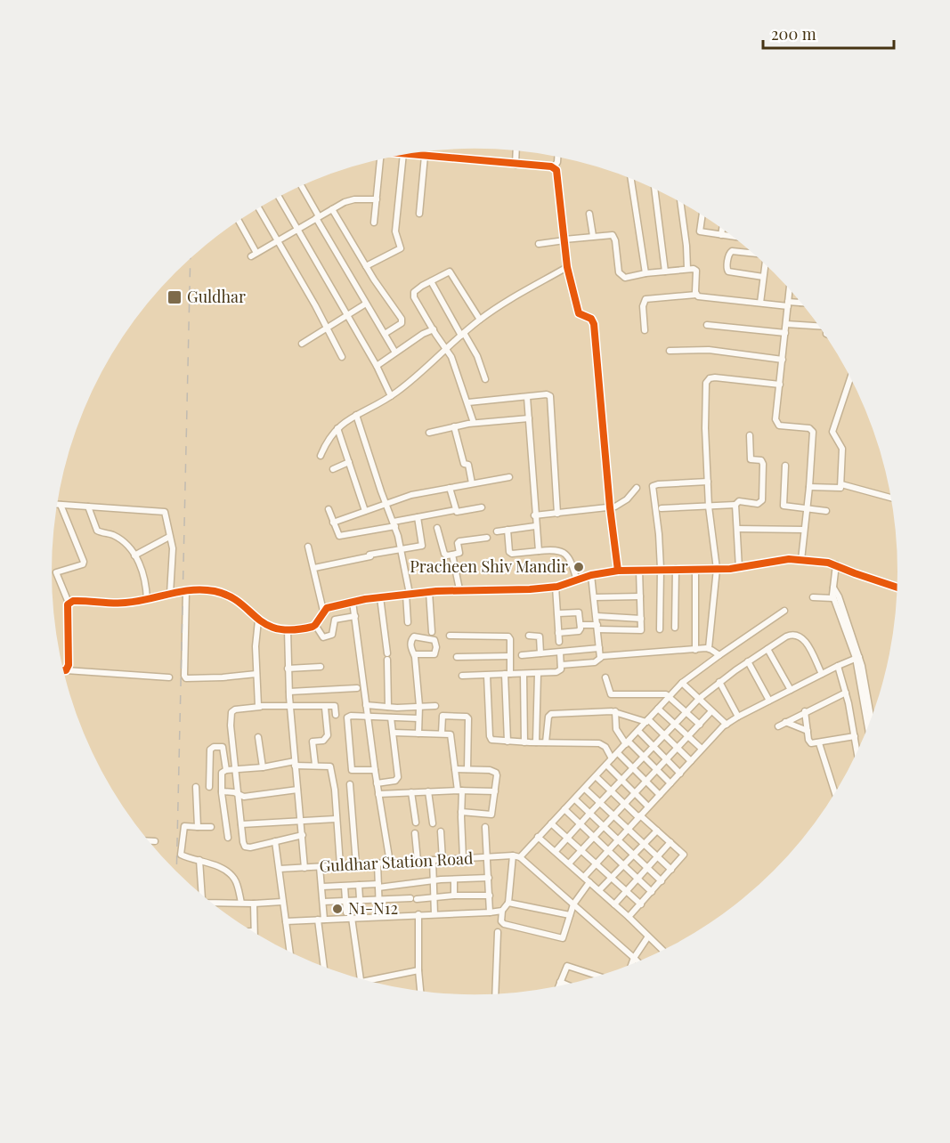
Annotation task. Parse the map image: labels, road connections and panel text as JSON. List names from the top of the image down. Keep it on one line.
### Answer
{"streets":{"street":["Guldhar Station Road"]},"places":{"transit":["Guldhar"],"other":["Pracheen Shiv Mandir","N1-N12"]},"scale_bar":"200 m"}
